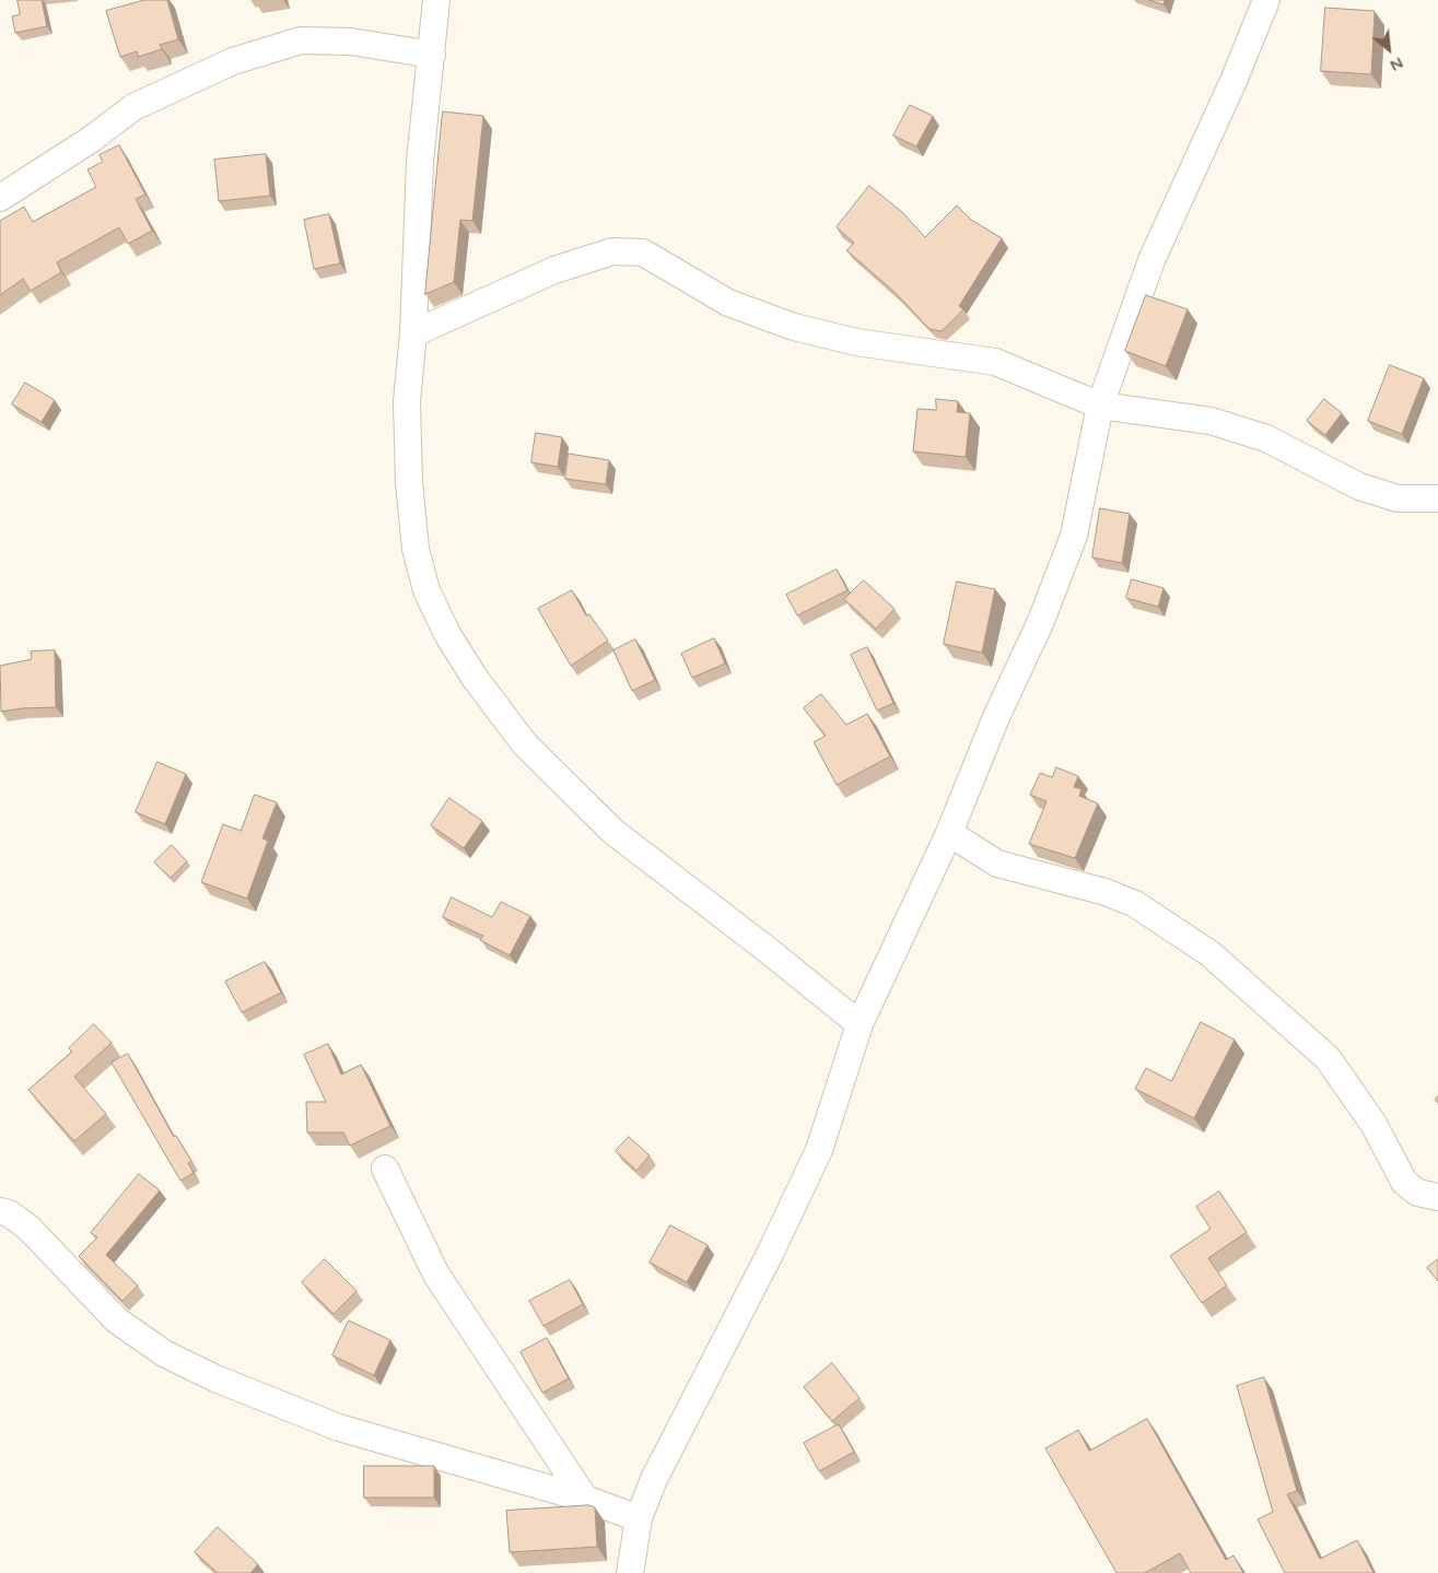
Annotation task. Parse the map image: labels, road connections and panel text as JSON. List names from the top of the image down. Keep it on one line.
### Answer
{"north":"bottom right"}
